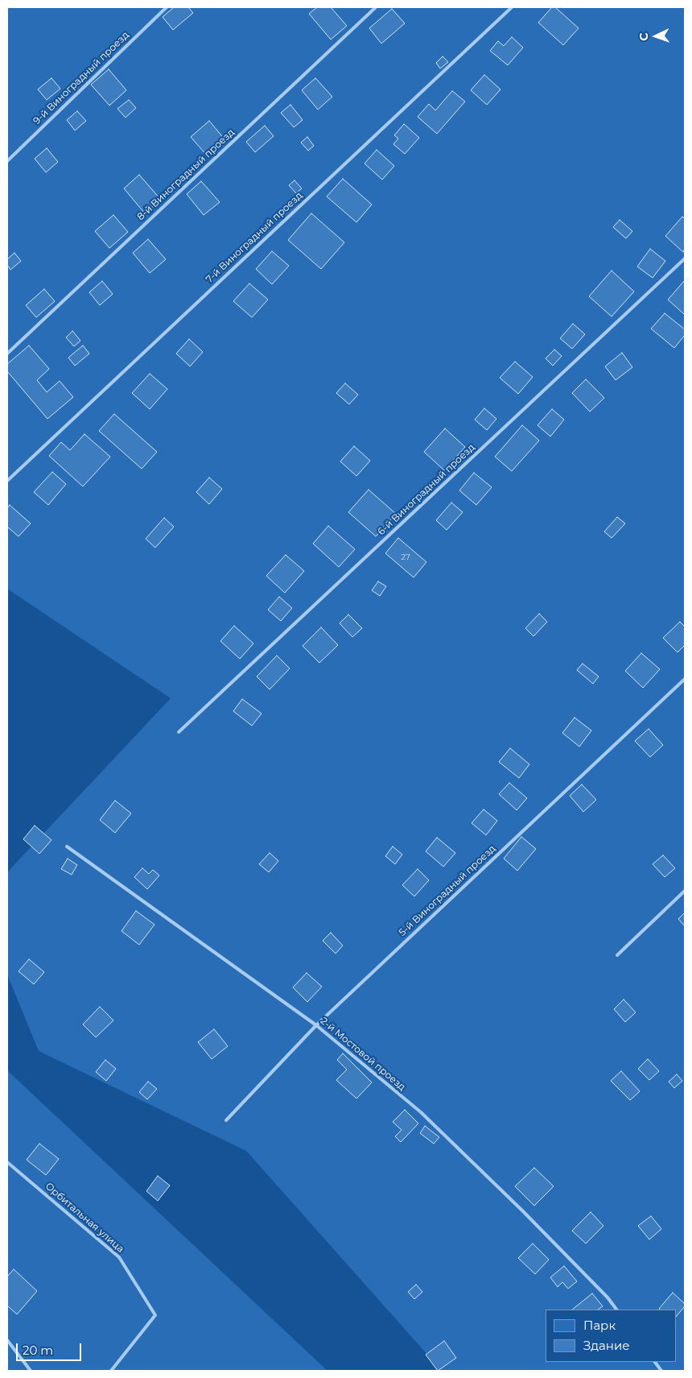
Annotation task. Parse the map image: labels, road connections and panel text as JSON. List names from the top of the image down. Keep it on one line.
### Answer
{"streets":{"lane":["9-й Виноградный проезд","8-й Виноградный проезд","7-й Виноградный проезд","6-й Виноградный проезд","5-й Виноградный проезд","2-й Мостовой проезд","Орбитальная улица"]},"crossings":[["5-й Виноградный проезд","2-й Мостовой проезд"]],"house_numbers":["27"],"legend":["Парк","Здание"],"scale_bar":"20 m","north":"left"}
